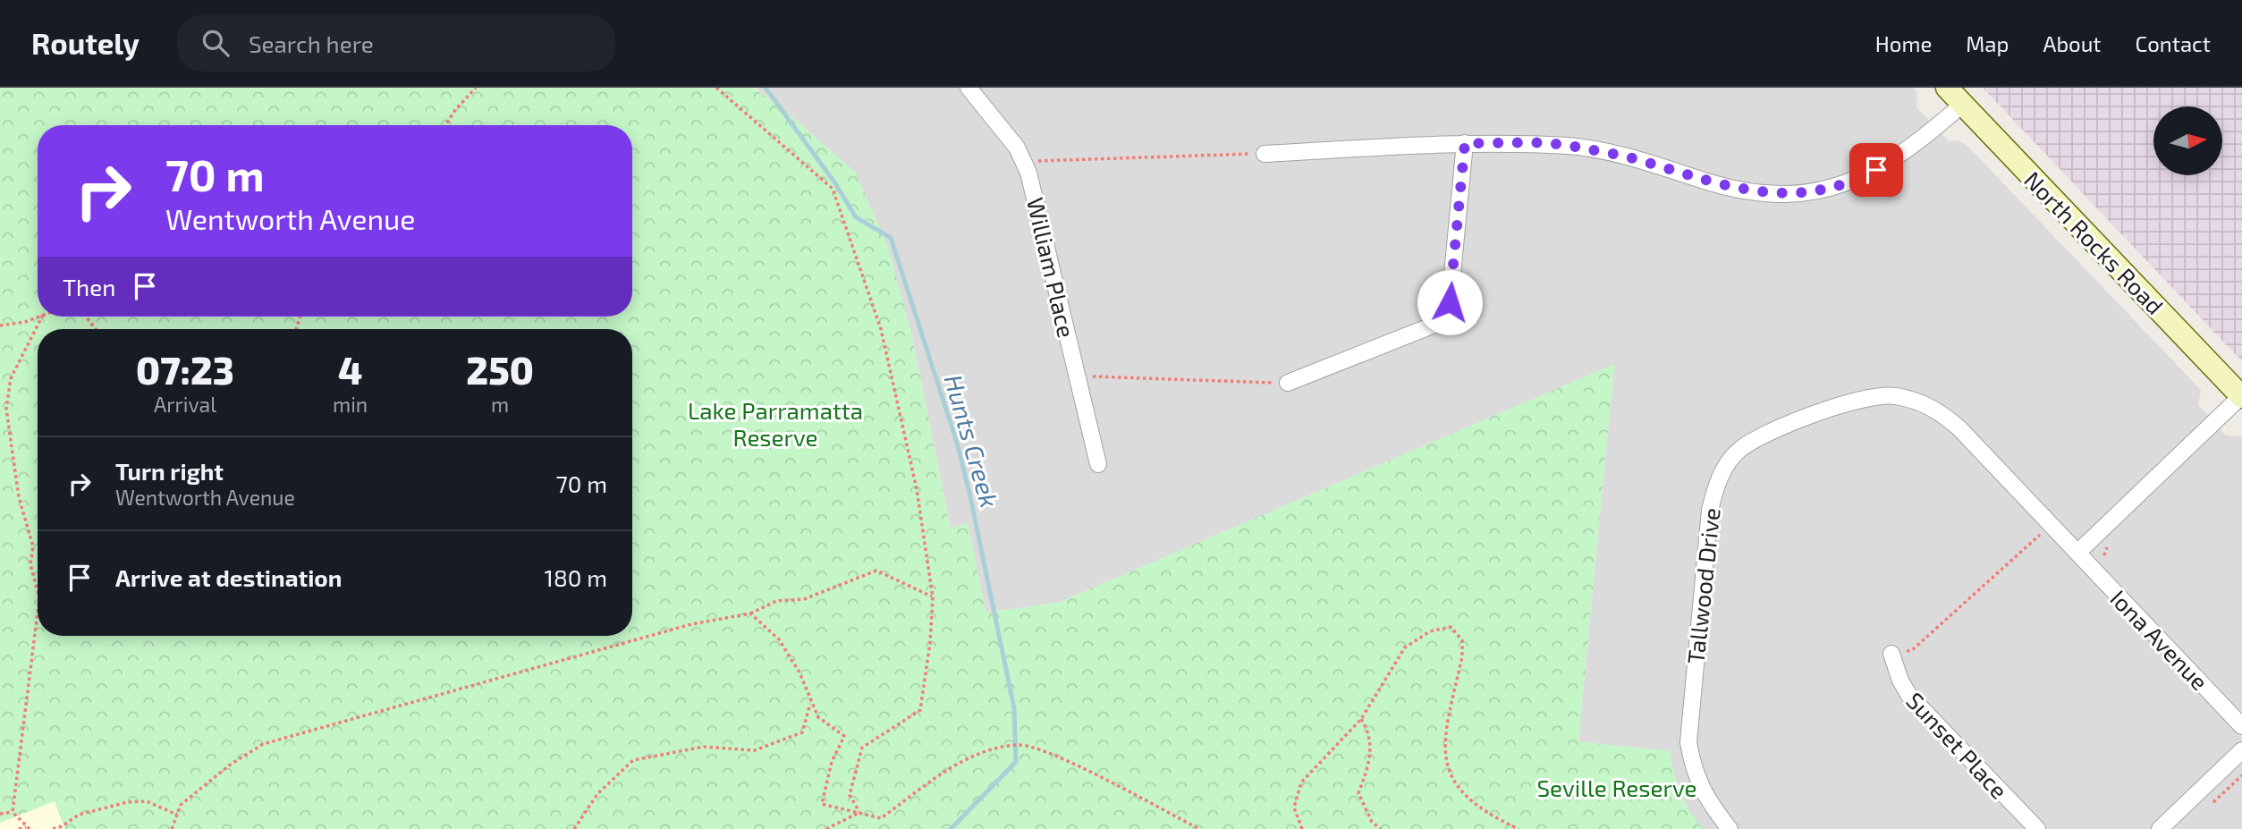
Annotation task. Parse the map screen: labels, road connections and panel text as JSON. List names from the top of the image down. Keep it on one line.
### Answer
{"streets":{"main road":["North Rocks Road"],"street":["William Place","Tallwood Drive","Iona Avenue","Sunset Place"]},"crossings":[["Tallwood Drive","Iona Avenue"]],"water":["Hunts Creek"],"parks":["Lake Parramatta Reserve","Seville Reserve"],"north":"right","page":{"header":"Routely","search":"Search here","nav":["Home","Map","About","Contact"],"turn":["70 m","Wentworth Avenue"],"then":"Then","eta":["07:23","Arrival","4","min","250","m"],"list":[{"name":"Turn right","note":"Wentworth Avenue","value":"70 m"},{"name":"Arrive at destination","value":"180 m"}]}}
